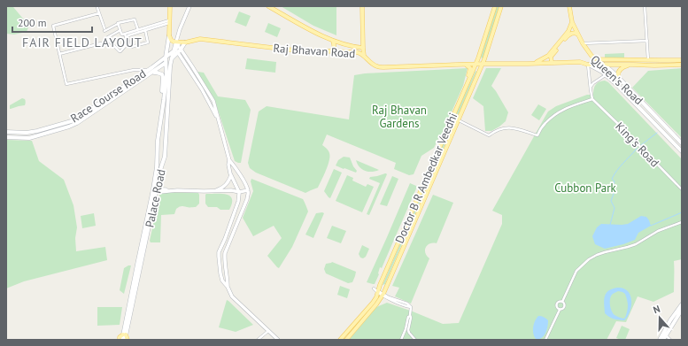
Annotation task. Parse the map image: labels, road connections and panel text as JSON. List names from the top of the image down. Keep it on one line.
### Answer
{"streets":{"main road":["Raj Bhavan Road","Queen's Road","Race Course Road","Doctor B R Ambedkar Veedhi","Palace Road"],"street":["King's Road"]},"crossings":[["Raj Bhavan Road","Queen's Road"],["Raj Bhavan Road","Doctor B R Ambedkar Veedhi"],["Race Course Road","Palace Road"]],"districts":["FAIR FIELD LAYOUT"],"parks":["Raj Bhavan Gardens","Cubbon Park"],"scale_bar":"200 m","north":"top"}
